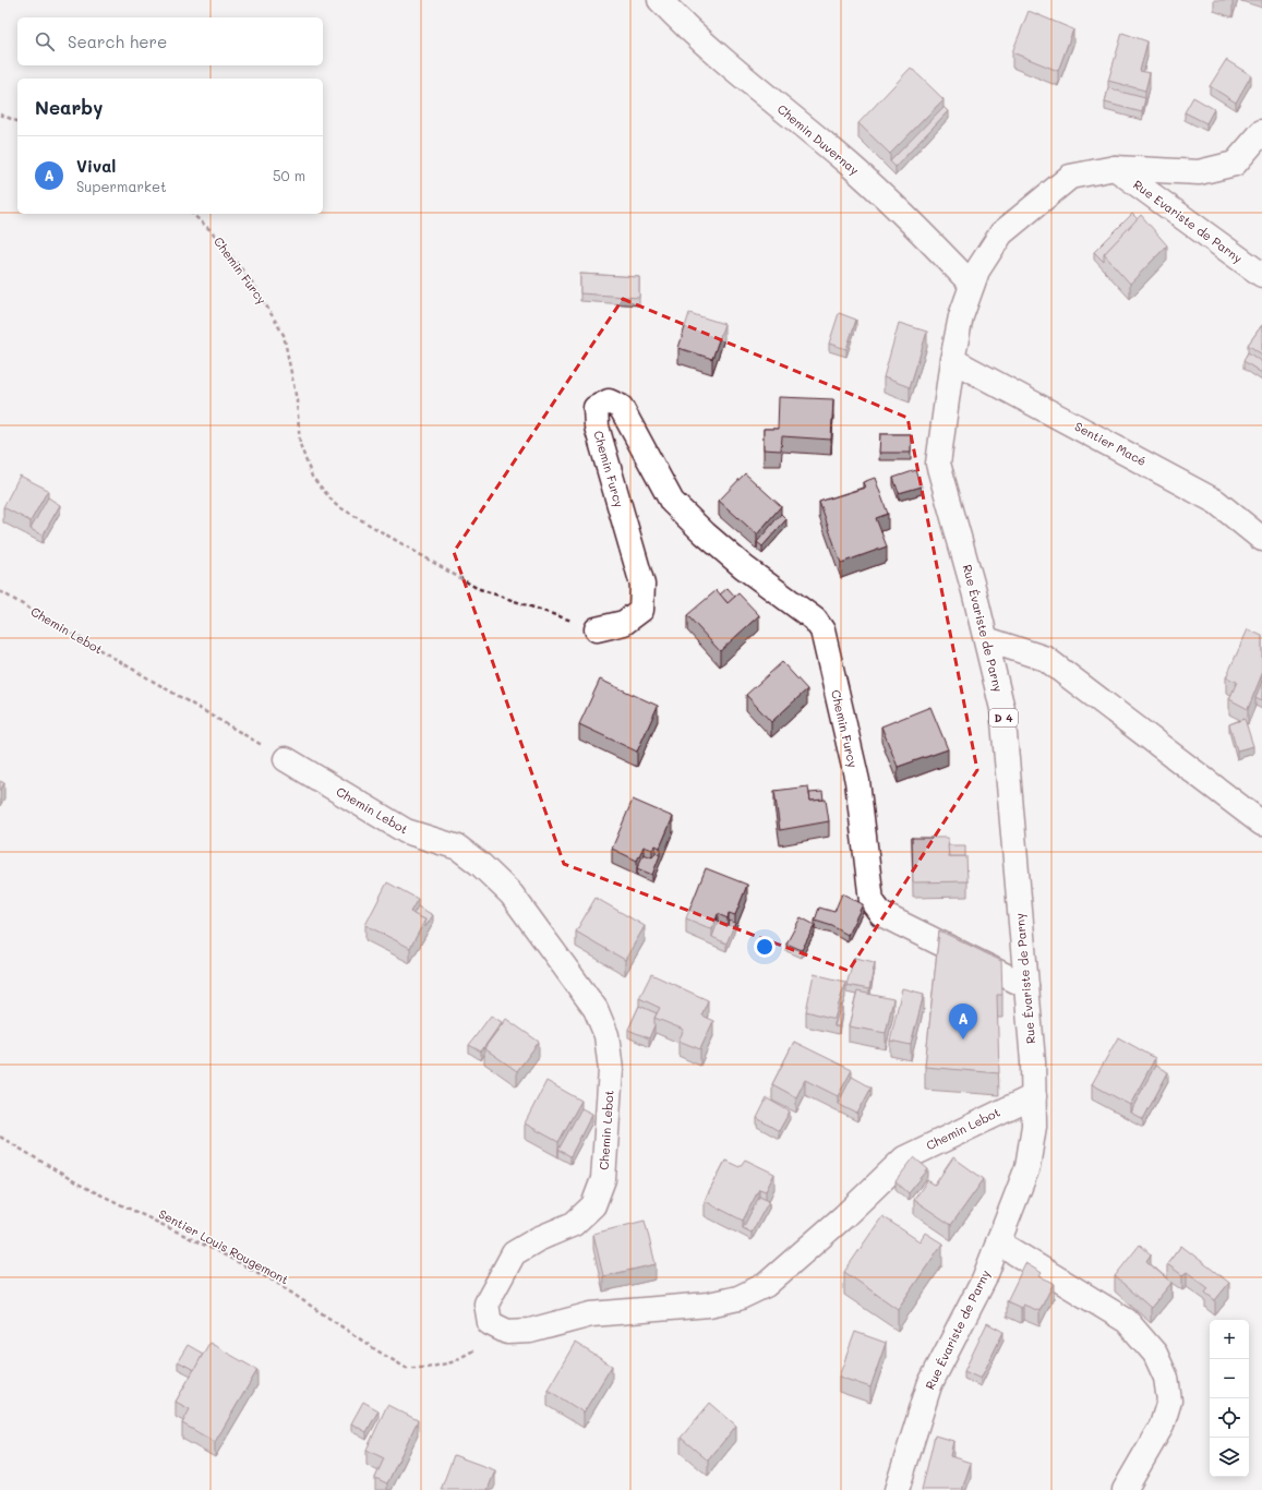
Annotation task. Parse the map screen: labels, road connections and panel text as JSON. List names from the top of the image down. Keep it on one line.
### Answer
{"streets":{"street":["Chemin Duvernay","Rue Evariste de Parny","Chemin Furcy","Sentier Macé","Rue Évariste de Parny","Chemin Lebot","D 4"],"path":["Sentier Louis Rougemont"]},"crossings":[["Chemin Duvernay","Rue Évariste de Parny"],["Rue Evariste de Parny","Rue Évariste de Parny"],["Chemin Furcy","Rue Évariste de Parny"],["Sentier Macé","Rue Évariste de Parny"],["Rue Évariste de Parny","Chemin Lebot"],["Chemin Lebot","Sentier Louis Rougemont"]],"page":{"search":"Search here","heading":"Nearby","list":[{"mark":"A","name":"Vival","note":"Supermarket","value":"50 m"}],"pins":"A","map_buttons":["+","−"]}}
